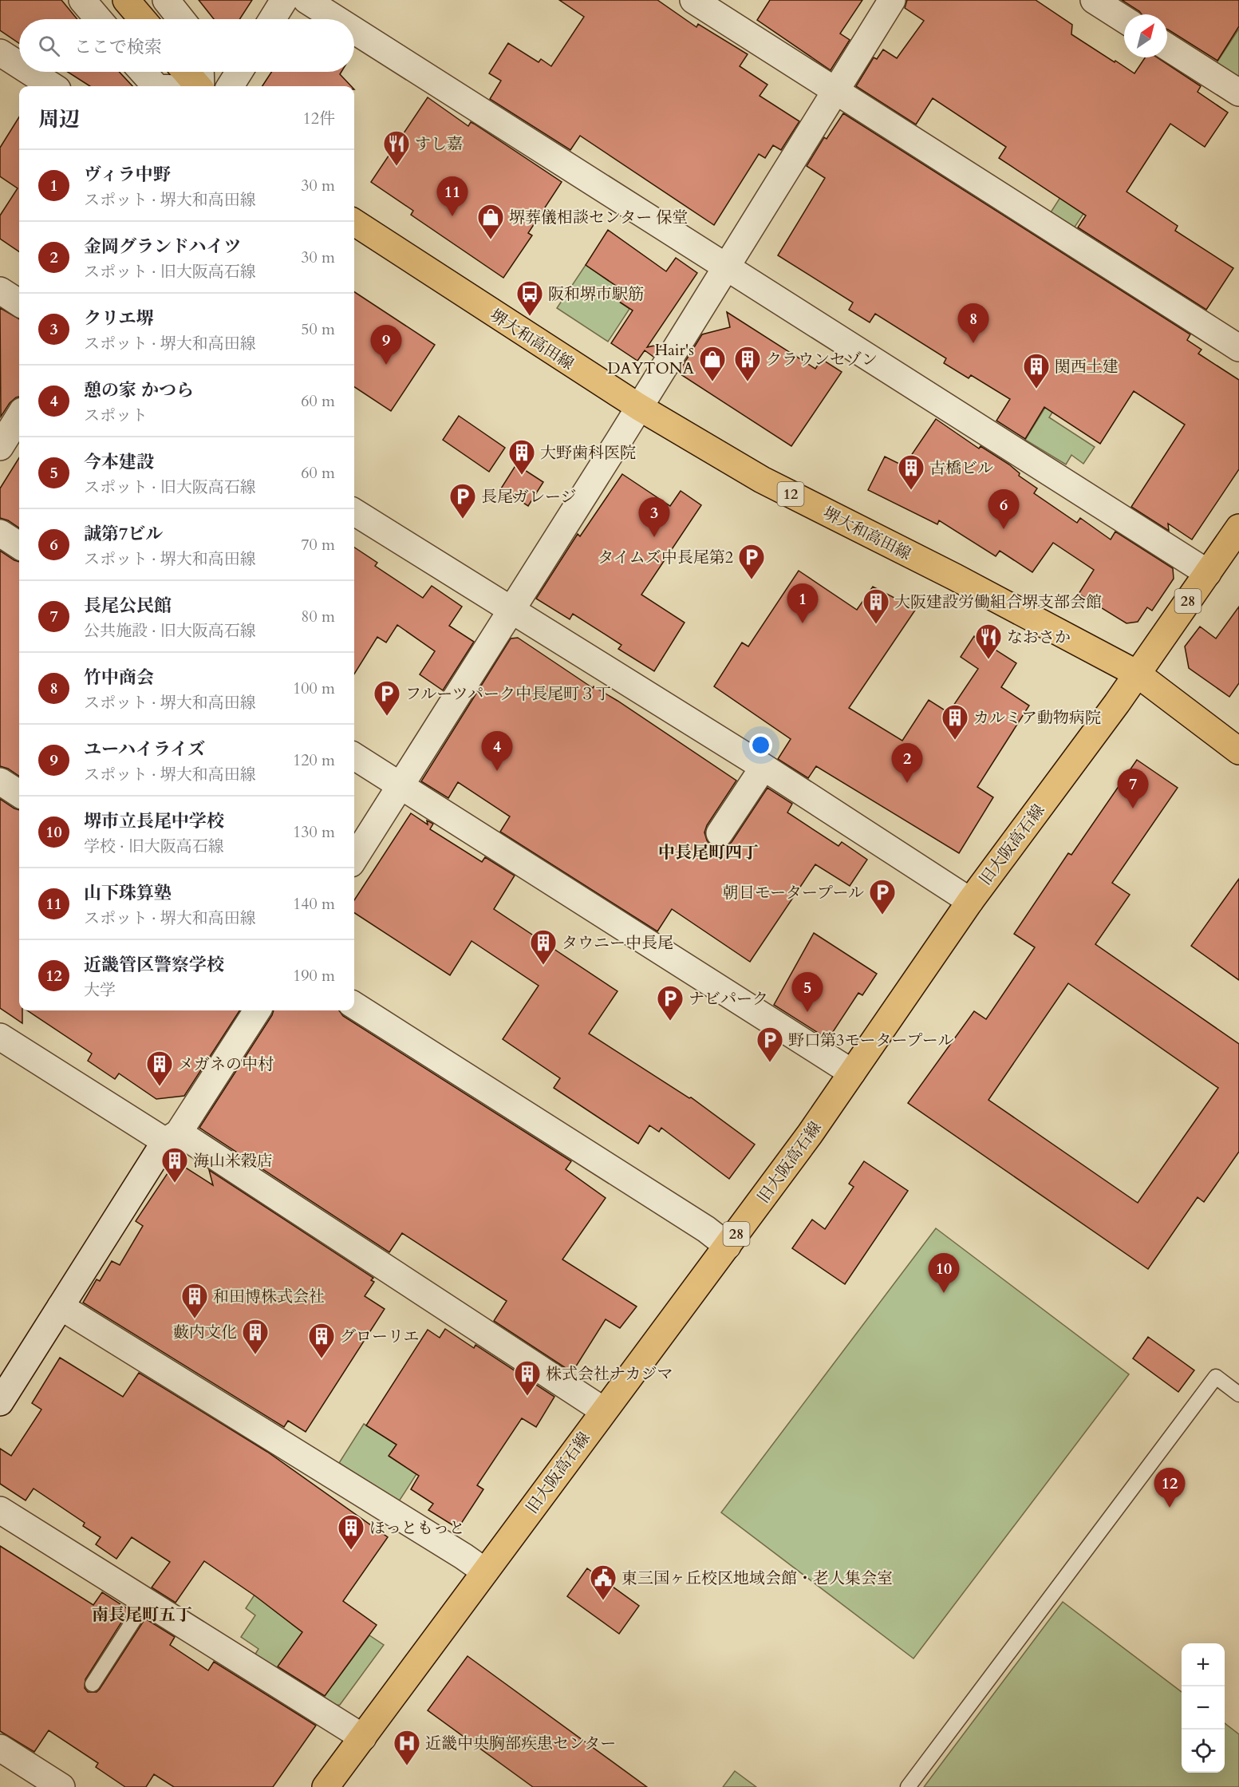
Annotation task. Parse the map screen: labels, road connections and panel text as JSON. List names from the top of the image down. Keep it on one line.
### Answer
{"streets":{"main road":["堺大和高田線","12","28","旧大阪高石線"]},"crossings":[["堺大和高田線","旧大阪高石線"]],"districts":["中長尾町四丁","南長尾町五丁"],"places":{"restaurant":["すし嘉","なおさか"],"shop":["堺葬儀相談センター 保堂","Hair's DAYTONA"],"bus stop":["阪和堺市駅筋"],"building":["クラウンセゾン","関西土建","大野歯科医院","古橋ビル","大阪建設労働組合堺支部会館","カルミア動物病院","タウニー中長尾","メガネの中村","海山米穀店","和田博株式会社","藪内文化","グローリエ","株式会社ナカジマ","ほっともっと"],"parking":["長尾ガレージ","タイムズ中長尾第2","フルーツパーク中長尾町３丁","朝日モータープール","ナビパーク","野口第3モータープール"],"public building":["東三国ヶ丘校区地域会館・老人集会室"],"hospital":["近畿中央胸部疾患センター"]},"north":"top right","page":{"search":"ここで検索","heading":["周辺","12件"],"list":[{"mark":"1","name":"ヴィラ中野","note":"スポット · 堺大和高田線","value":"30 m"},{"mark":"2","name":"金岡グランドハイツ","note":"スポット · 旧大阪高石線","value":"30 m"},{"mark":"3","name":"クリエ堺","note":"スポット · 堺大和高田線","value":"50 m"},{"mark":"4","name":"憩の家 かつら","note":"スポット","value":"60 m"},{"mark":"5","name":"今本建設","note":"スポット · 旧大阪高石線","value":"60 m"},{"mark":"6","name":"誠第7ビル","note":"スポット · 堺大和高田線","value":"70 m"},{"mark":"7","name":"長尾公民館","note":"公共施設 · 旧大阪高石線","value":"80 m"},{"mark":"8","name":"竹中商会","note":"スポット · 堺大和高田線","value":"100 m"},{"mark":"9","name":"ユーハイライズ","note":"スポット · 堺大和高田線","value":"120 m"},{"mark":"10","name":"堺市立長尾中学校","note":"学校 · 旧大阪高石線","value":"130 m"},{"mark":"11","name":"山下珠算塾","note":"スポット · 堺大和高田線","value":"140 m"},{"mark":"12","name":"近畿管区警察学校","note":"大学","value":"190 m"}],"pins":["11","8","9","6","3","1","4","2","7","5","10","12"],"map_buttons":["+","−"]}}
